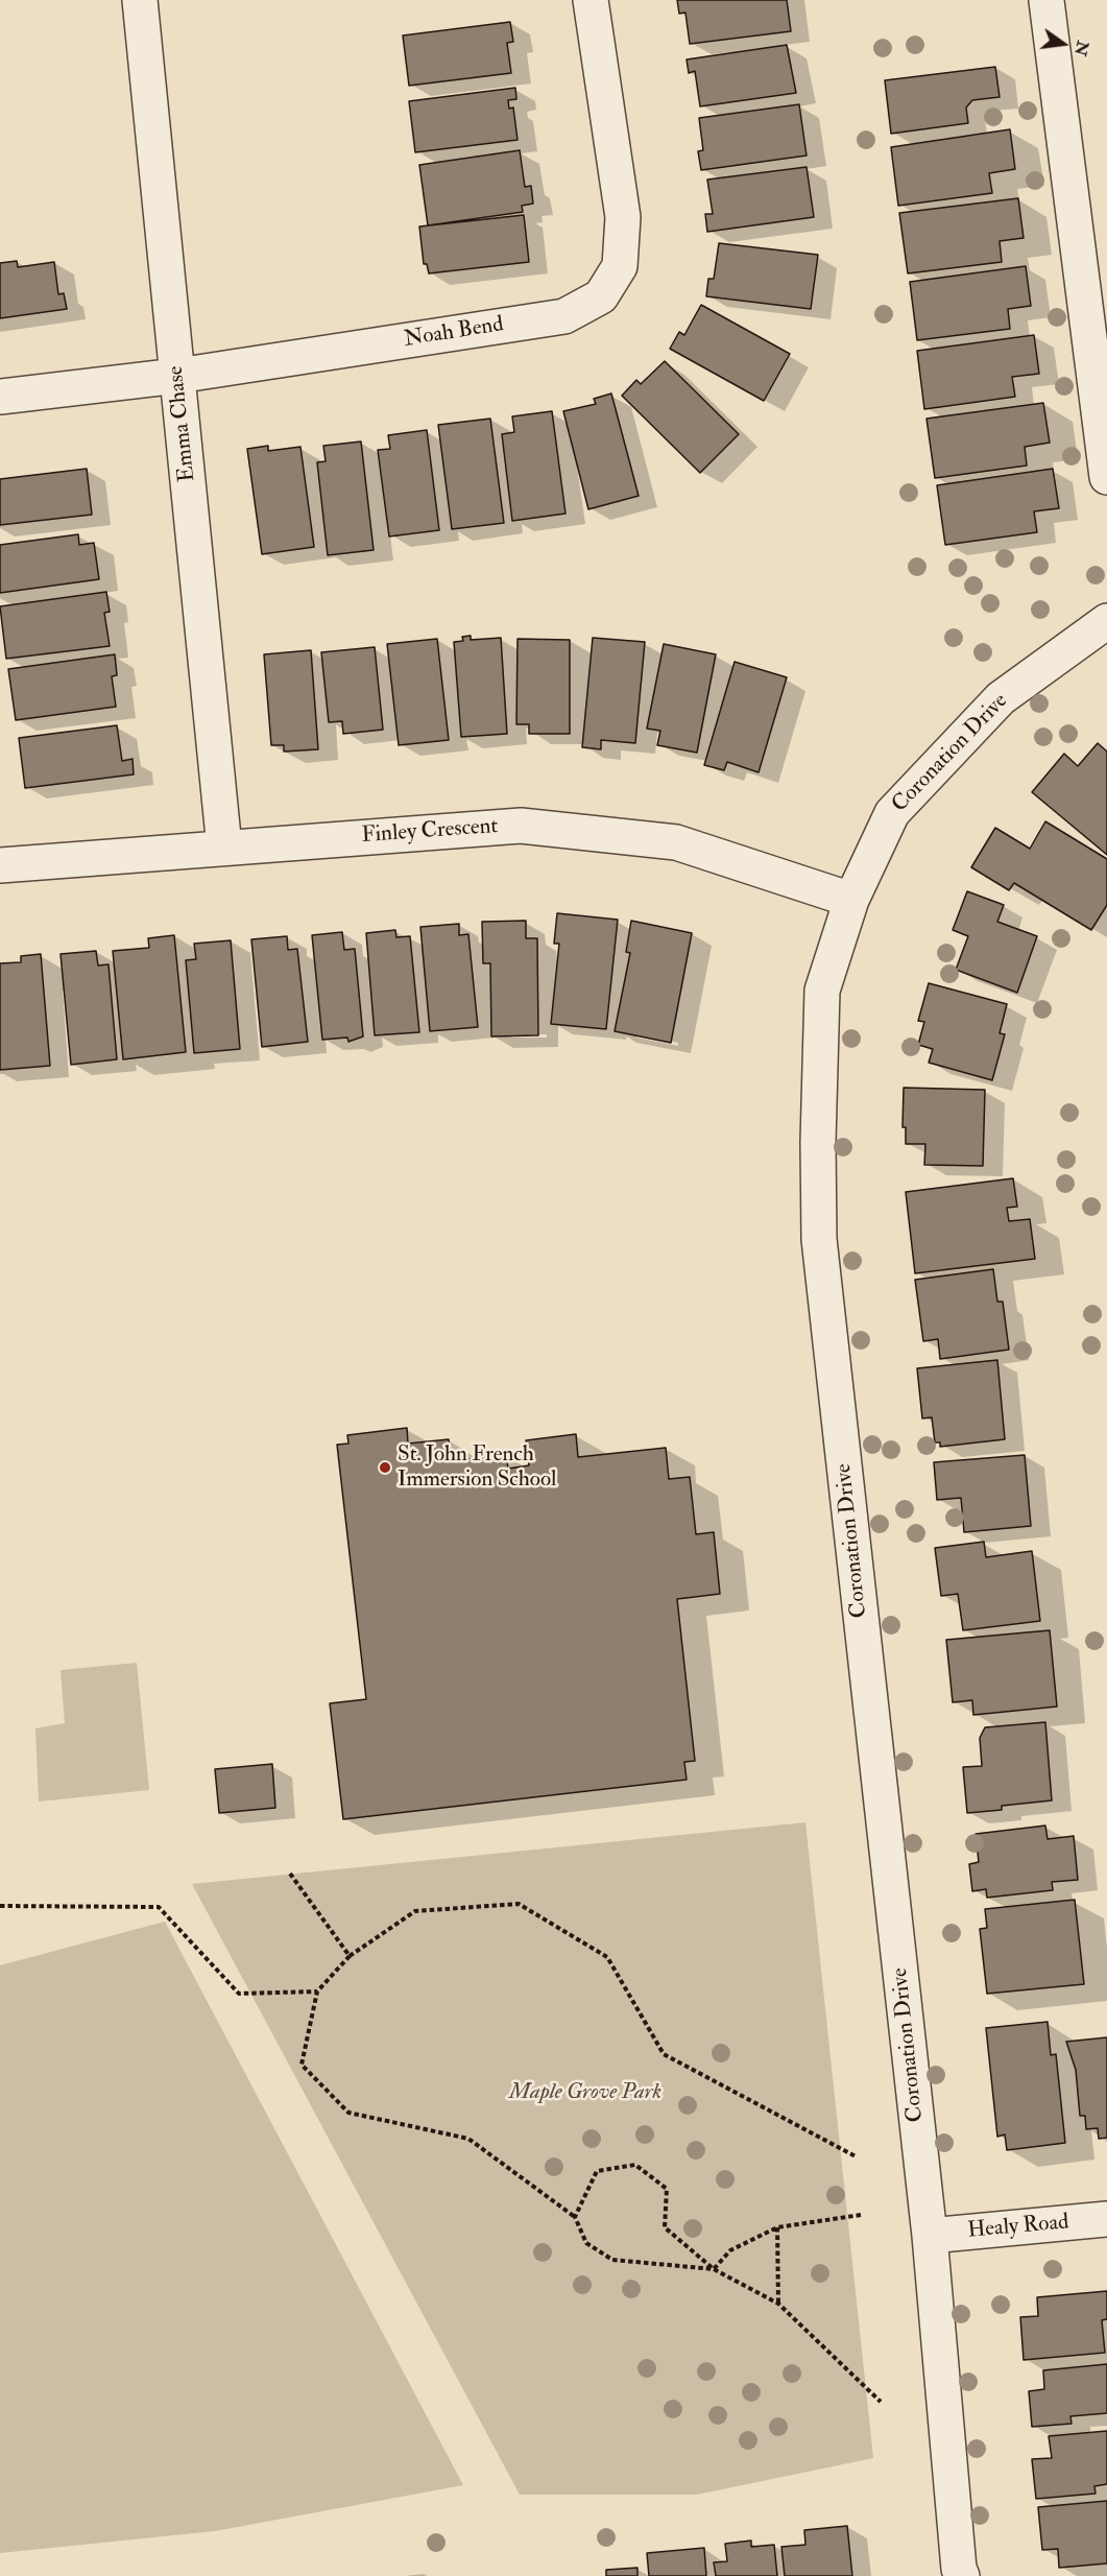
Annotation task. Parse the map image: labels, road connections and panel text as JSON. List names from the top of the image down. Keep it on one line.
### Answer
{"streets":{"street":["Noah Bend","Emma Chase","Coronation Drive","Finley Crescent","Healy Road"]},"crossings":[["Noah Bend","Emma Chase"],["Emma Chase","Finley Crescent"],["Coronation Drive","Finley Crescent"],["Coronation Drive","Healy Road"]],"parks":["Maple Grove Park"],"places":["St. John French Immersion School"],"north":"right"}
